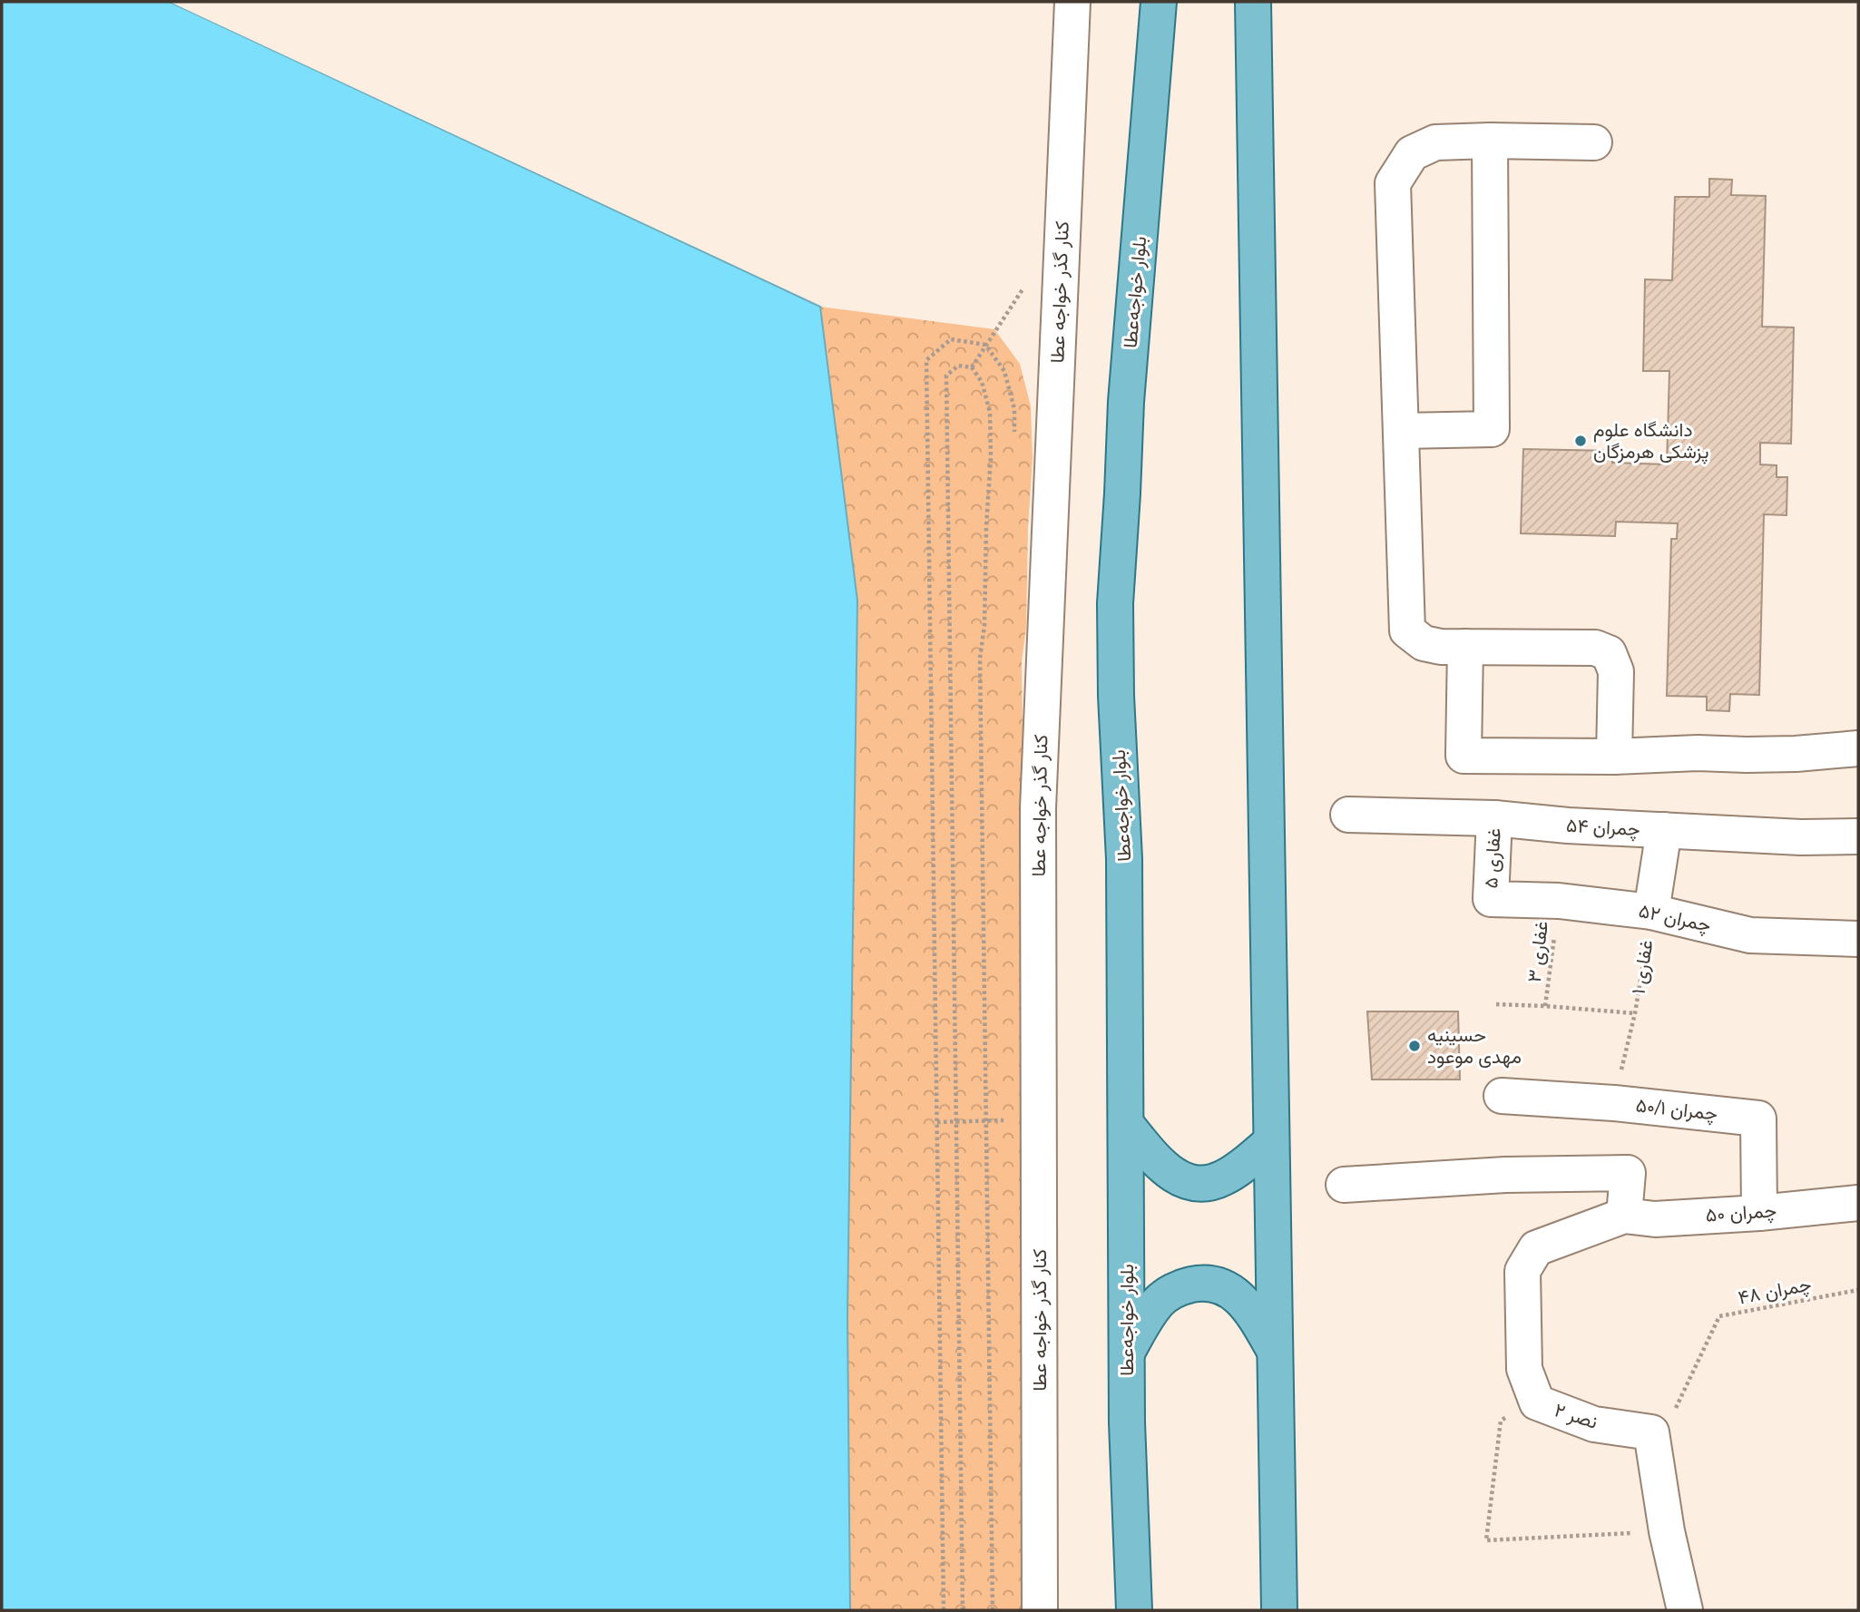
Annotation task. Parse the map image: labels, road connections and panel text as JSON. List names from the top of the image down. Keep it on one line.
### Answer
{"streets":{"main road":["بلوار خواجه‌عطا"],"street":["کنار گذر خواجه عطا","چمران ۵۴","غفاری ۵","چمران ۵۲","چمران ۵۰/۱","چمران ۵۰","نصر ۲"],"path":["غفاری ۳","غفاری ۱","چمران ۴۸"]},"crossings":[["چمران ۵۴","غفاری ۵"],["غفاری ۵","چمران ۵۲"],["چمران ۵۲","غفاری ۳"],["چمران ۵۲","غفاری ۱"],["غفاری ۱","چمران ۵۰/۱"],["چمران ۵۰/۱","چمران ۵۰"],["چمران ۵۰","نصر ۲"],["چمران ۴۸","نصر ۲"]],"places":["دانشگاه علوم پزشکی هرمزگان","حسینیه مهدی موعود"]}
